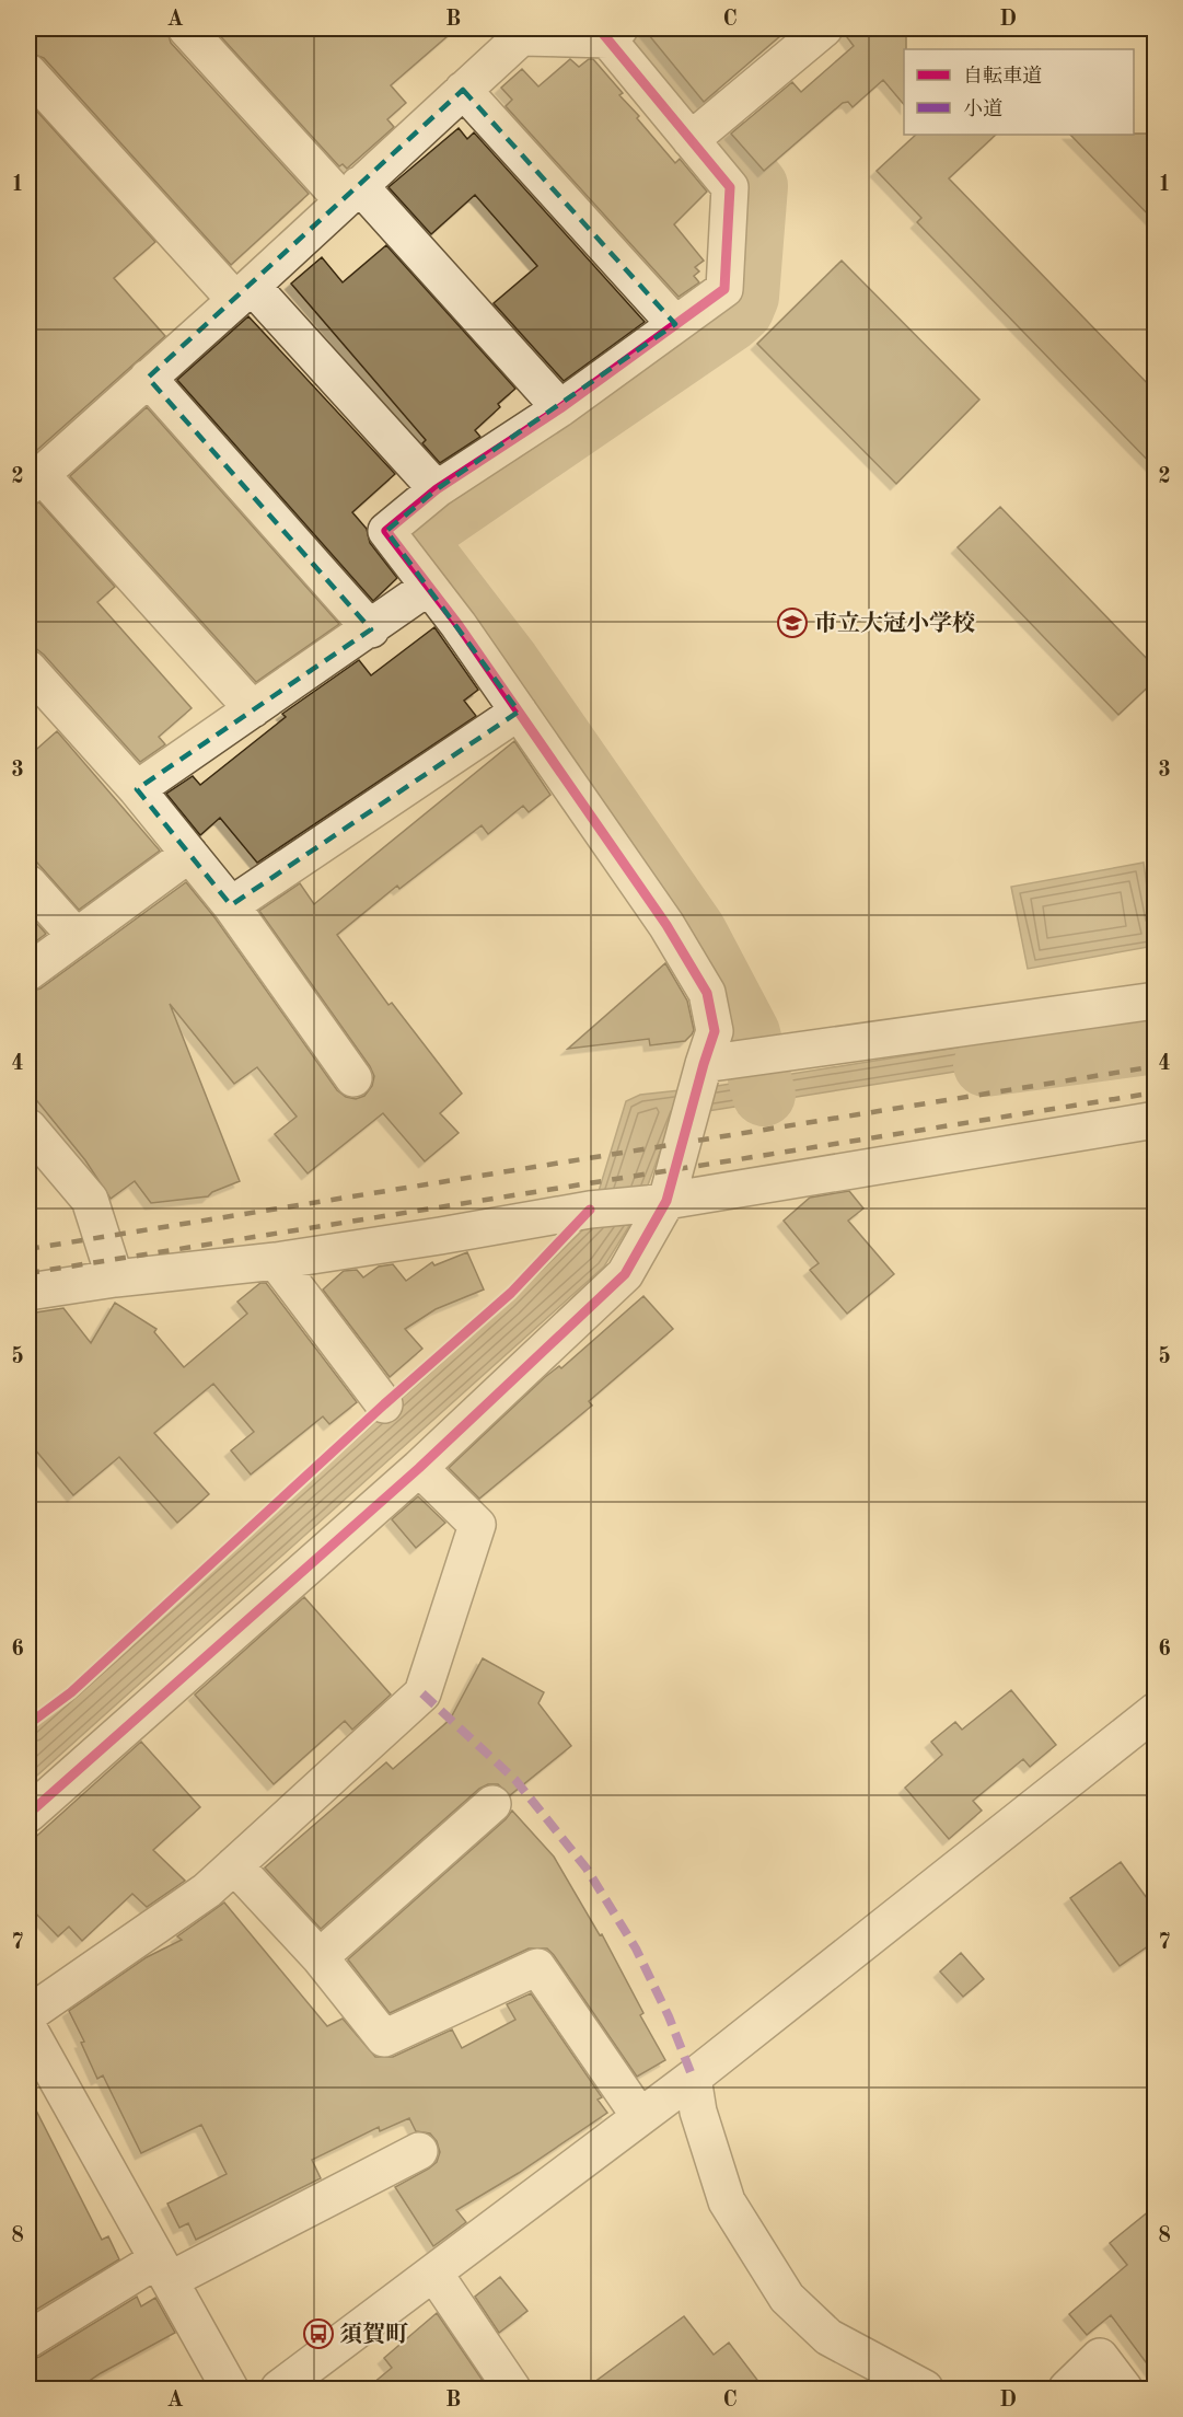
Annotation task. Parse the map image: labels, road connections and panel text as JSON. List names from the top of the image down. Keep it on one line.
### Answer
{"places":{"school or university":["市立大冠小学校"],"bus stop":["須賀町"]},"legend":["自転車道","小道"],"grid":{"columns":["A","B","C","D"],"rows":["1","2","3","4","5","6","7","8"]}}
